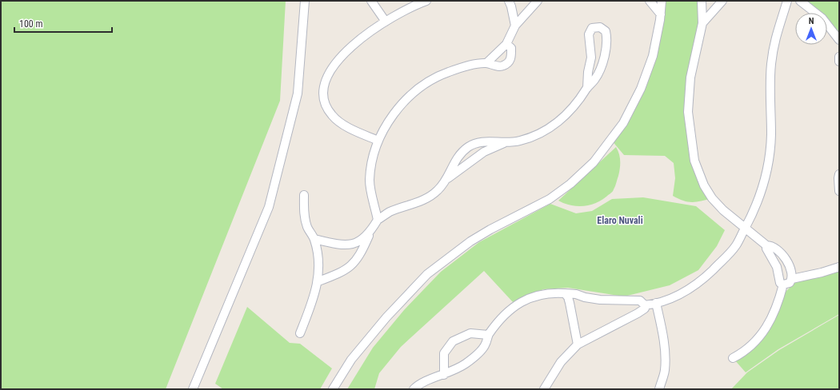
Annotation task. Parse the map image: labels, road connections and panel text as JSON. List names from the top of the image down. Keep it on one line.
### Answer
{"districts":["Elaro Nuvali"],"scale_bar":"100 m","north":"top"}
